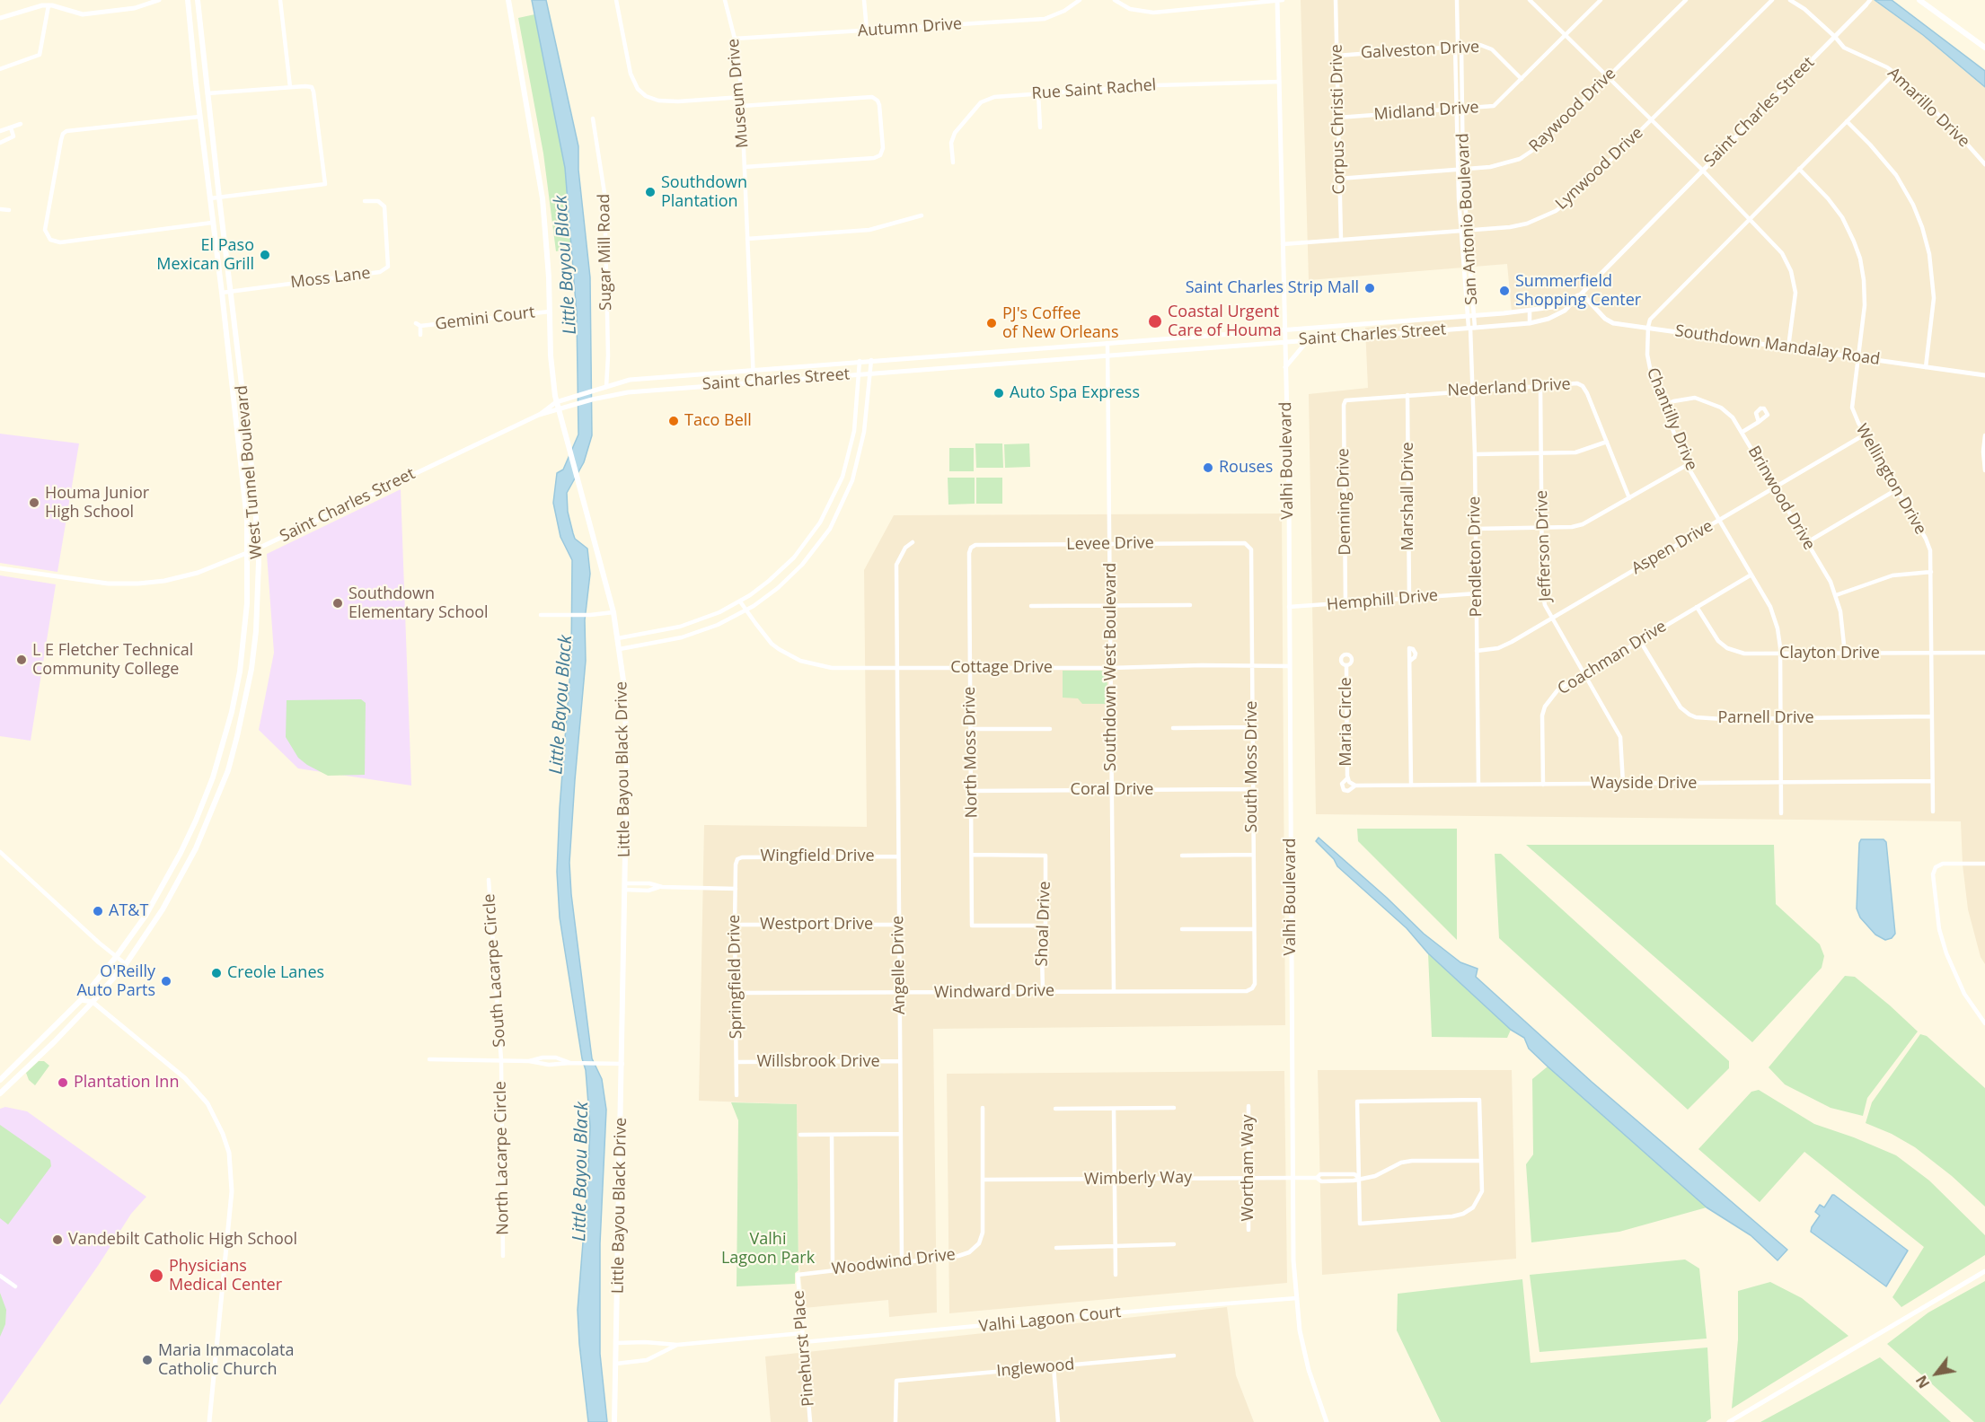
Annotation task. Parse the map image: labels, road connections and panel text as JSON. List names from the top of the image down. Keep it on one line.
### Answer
{"streets":{"main road":["West Tunnel Boulevard","Little Bayou Black Drive"],"street":["Autumn Drive","Galveston Drive","Rue Saint Rachel","Museum Drive","Amarillo Drive","Raywood Drive","Midland Drive","Saint Charles Street","Corpus Christi Drive","Lynwood Drive","San Antonio Boulevard","Sugar Mill Road","Moss Lane","Gemini Court","Southdown Mandalay Road","Nederland Drive","Chantilly Drive","Valhi Boulevard","Wellington Drive","Marshall Drive","Brinwood Drive","Denning Drive","Levee Drive","Jefferson Drive","Aspen Drive","Pendleton Drive","Hemphill Drive","Clayton Drive","Coachman Drive","Southdown West Boulevard","Cottage Drive","Parnell Drive","Maria Circle","North Moss Drive","South Moss Drive","Wayside Drive","Coral Drive","Wingfield Drive","Shoal Drive","Westport Drive","Angelle Drive","South Lacarpe Circle","Springfield Drive","Windward Drive","Willsbrook Drive","North Lacarpe Circle","Wortham Way","Wimberly Way","Woodwind Drive","Valhi Lagoon Court","Pinehurst Place","Inglewood"]},"crossings":[["Autumn Drive","Museum Drive"],["Galveston Drive","Midland Drive"],["Galveston Drive","Corpus Christi Drive"],["Galveston Drive","San Antonio Boulevard"],["Rue Saint Rachel","Valhi Boulevard"],["Museum Drive","Saint Charles Street"],["Amarillo Drive","Saint Charles Street"],["Raywood Drive","Corpus Christi Drive"],["Raywood Drive","San Antonio Boulevard"],["Midland Drive","Corpus Christi Drive"],["Midland Drive","San Antonio Boulevard"],["Saint Charles Street","San Antonio Boulevard"],["Saint Charles Street","Sugar Mill Road"],["Saint Charles Street","Southdown Mandalay Road"],["Saint Charles Street","Valhi Boulevard"],["Saint Charles Street","West Tunnel Boulevard"],["Saint Charles Street","Pendleton Drive"],["Saint Charles Street","Southdown West Boulevard"],["Saint Charles Street","Little Bayou Black Drive"],["Corpus Christi Drive","Lynwood Drive"],["Lynwood Drive","San Antonio Boulevard"],["Lynwood Drive","Valhi Boulevard"],["San Antonio Boulevard","Pendleton Drive"],["Moss Lane","West Tunnel Boulevard"],["Gemini Court","Little Bayou Black Drive"],["Southdown Mandalay Road","Chantilly Drive"],["Southdown Mandalay Road","Wellington Drive"],["Nederland Drive","Marshall Drive"],["Nederland Drive","Denning Drive"],["Nederland Drive","Jefferson Drive"],["Nederland Drive","Pendleton Drive"],["Chantilly Drive","Brinwood Drive"],["Chantilly Drive","Aspen Drive"],["Chantilly Drive","Clayton Drive"],["Chantilly Drive","Coachman Drive"],["Chantilly Drive","Parnell Drive"],["Chantilly Drive","Wayside Drive"],["Valhi Boulevard","Hemphill Drive"],["Valhi Boulevard","Cottage Drive"],["Valhi Boulevard","Wimberly Way"],["Valhi Boulevard","Valhi Lagoon Court"],["Wellington Drive","Aspen Drive"],["Wellington Drive","Clayton Drive"],["Wellington Drive","Parnell Drive"],["Wellington Drive","Wayside Drive"],["Marshall Drive","Hemphill Drive"],["Brinwood Drive","Aspen Drive"],["Brinwood Drive","Clayton Drive"],["Denning Drive","Hemphill Drive"],["Levee Drive","Southdown West Boulevard"],["Levee Drive","North Moss Drive"],["Levee Drive","South Moss Drive"],["Jefferson Drive","Aspen Drive"],["Jefferson Drive","Coachman Drive"],["Jefferson Drive","Wayside Drive"],["Aspen Drive","Pendleton Drive"],["Pendleton Drive","Hemphill Drive"],["Pendleton Drive","Wayside Drive"],["Clayton Drive","Coachman Drive"],["Coachman Drive","Parnell Drive"],["Coachman Drive","Wayside Drive"],["Southdown West Boulevard","Cottage Drive"],["Southdown West Boulevard","Coral Drive"],["Southdown West Boulevard","Windward Drive"],["Cottage Drive","North Moss Drive"],["Cottage Drive","South Moss Drive"],["Cottage Drive","Angelle Drive"],["Maria Circle","Wayside Drive"],["North Moss Drive","Coral Drive"],["North Moss Drive","Shoal Drive"],["South Moss Drive","Coral Drive"],["South Moss Drive","Windward Drive"],["Wingfield Drive","Angelle Drive"],["Wingfield Drive","Springfield Drive"],["Shoal Drive","Windward Drive"],["Westport Drive","Angelle Drive"],["Westport Drive","Springfield Drive"],["Angelle Drive","Windward Drive"],["Angelle Drive","Willsbrook Drive"],["Angelle Drive","Woodwind Drive"],["South Lacarpe Circle","North Lacarpe Circle"],["Springfield Drive","Windward Drive"],["Springfield Drive","Willsbrook Drive"],["Wortham Way","Wimberly Way"],["Wimberly Way","Woodwind Drive"],["Woodwind Drive","Pinehurst Place"],["Valhi Lagoon Court","Pinehurst Place"]],"water":["Little Bayou Black"],"parks":["Valhi Lagoon Park"],"places":["Southdown Plantation","El Paso Mexican Grill","Saint Charles Strip Mall","Summerfield Shopping Center","Coastal Urgent Care of Houma","PJ's Coffee of New Orleans","Auto Spa Express","Taco Bell","Rouses","Houma Junior High School","Southdown Elementary School","L E Fletcher Technical Community College","AT&T","Creole Lanes","O'Reilly Auto Parts","Plantation Inn","Vandebilt Catholic High School","Physicians Medical Center","Maria Immacolata Catholic Church"],"north":"bottom left"}
